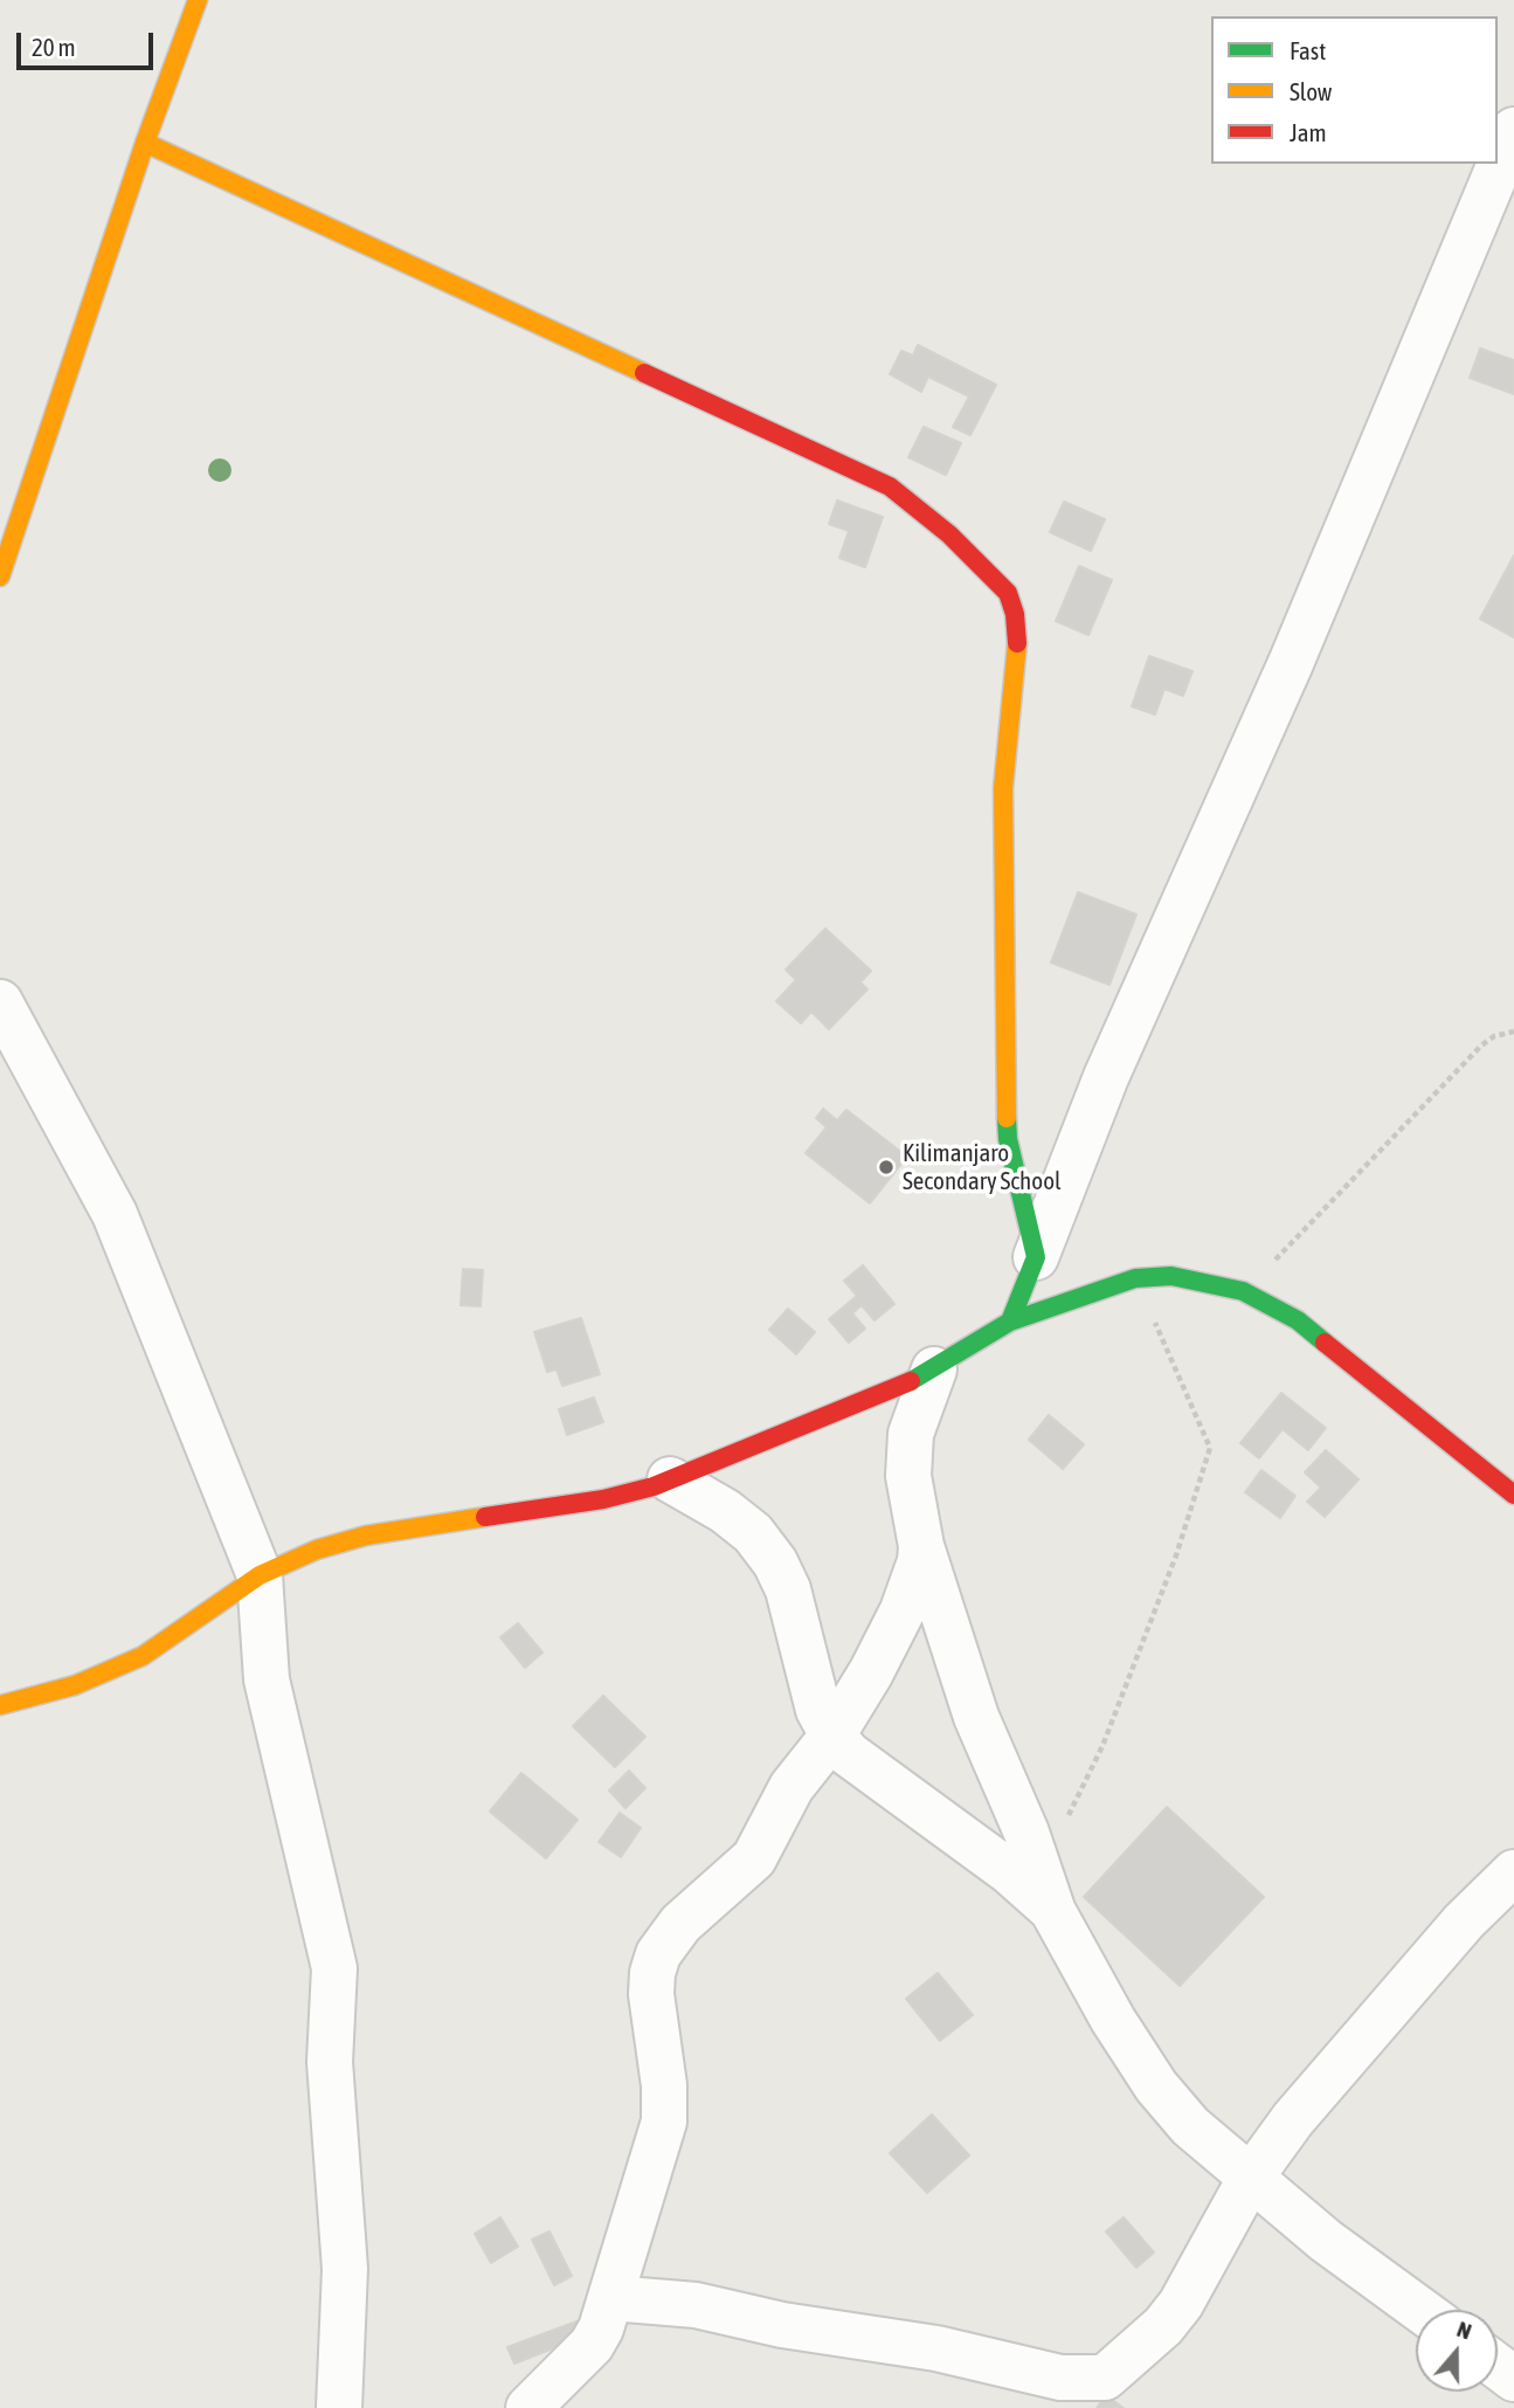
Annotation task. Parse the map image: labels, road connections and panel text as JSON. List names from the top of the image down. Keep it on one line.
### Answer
{"places":["Kilimanjaro Secondary School"],"legend":["Fast","Slow","Jam"],"scale_bar":"20 m","north":"top"}
